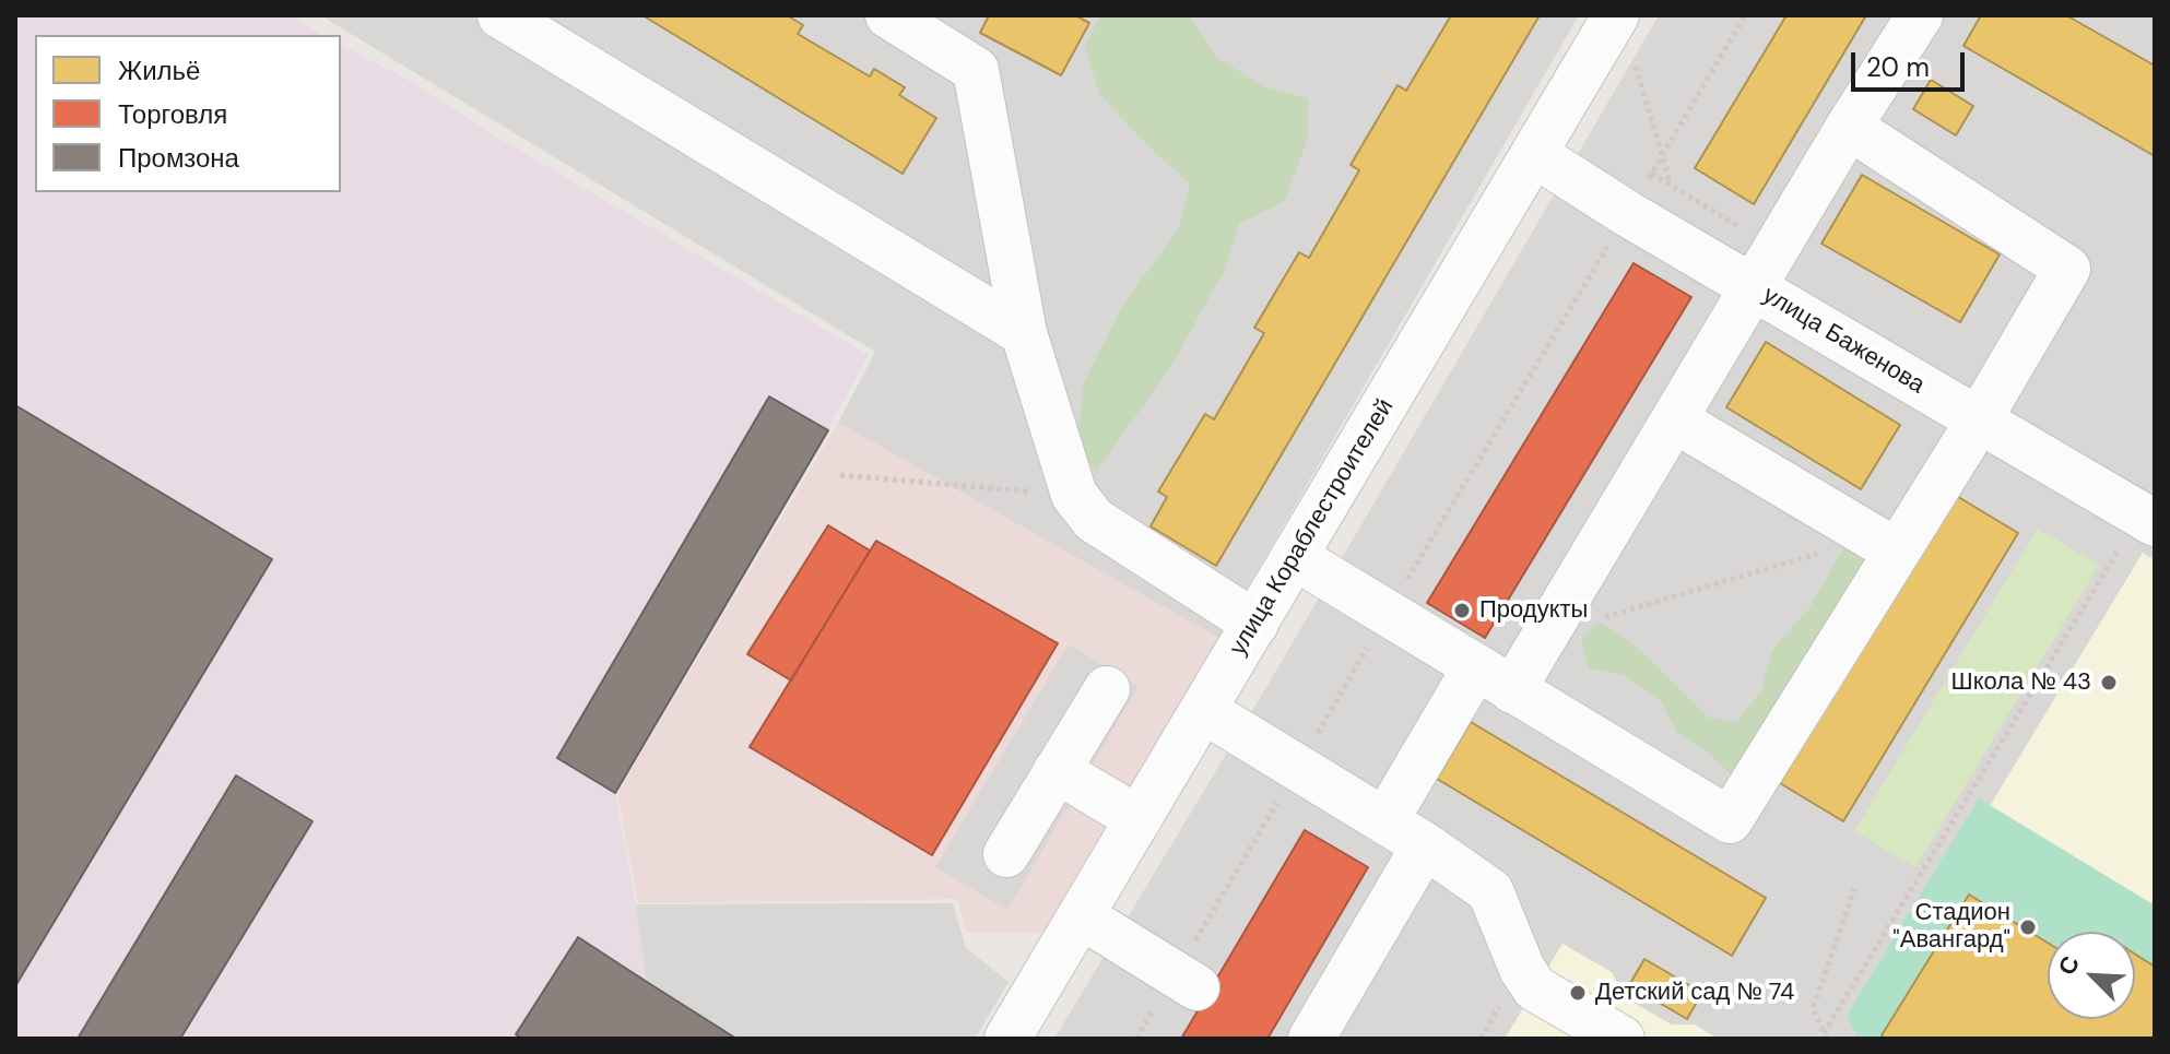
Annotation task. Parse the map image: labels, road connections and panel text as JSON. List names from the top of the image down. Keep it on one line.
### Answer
{"streets":{"street":["улица Баженова","улица Кораблестроителей"]},"crossings":[["улица Баженова","улица Кораблестроителей"]],"places":["Продукты","Школа № 43","Стадион \"Авангард\"","Детский сад № 74"],"legend":["Жильё","Торговля","Промзона"],"scale_bar":"20 m","north":"top left"}
